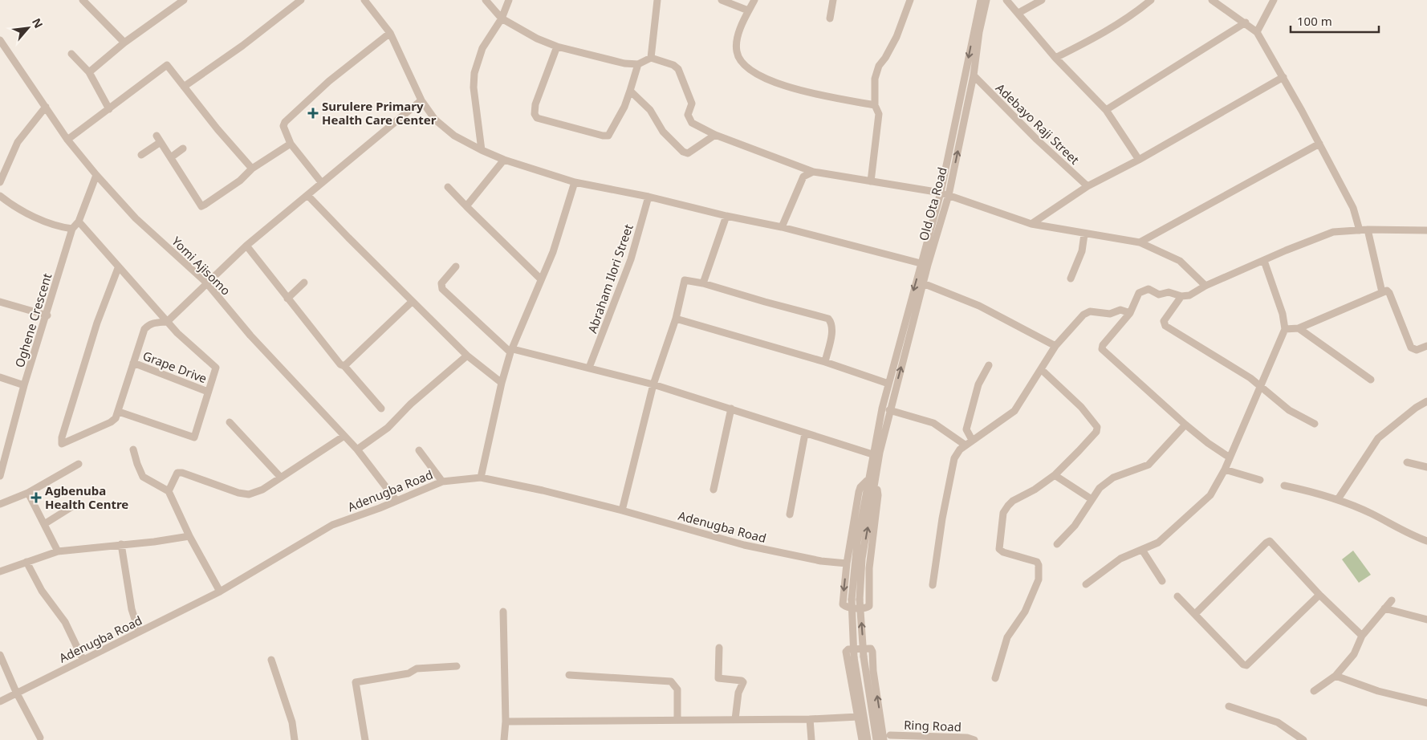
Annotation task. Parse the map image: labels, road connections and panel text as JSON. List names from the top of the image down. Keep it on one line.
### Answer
{"streets":{"street":["Adebayo Raji Street","Old Ota Road","Yomi Ajisomo","Abraham Ilori Street","Oghene Crescent","Grape Drive","Adenugba Road","Ring Road"]},"crossings":[["Adebayo Raji Street","Old Ota Road"],["Yomi Ajisomo","Oghene Crescent"],["Yomi Ajisomo","Adenugba Road"]],"places":{"health":["Surulere Primary Health Care Center","Agbenuba Health Centre"]},"scale_bar":"100 m","north":"top right"}
